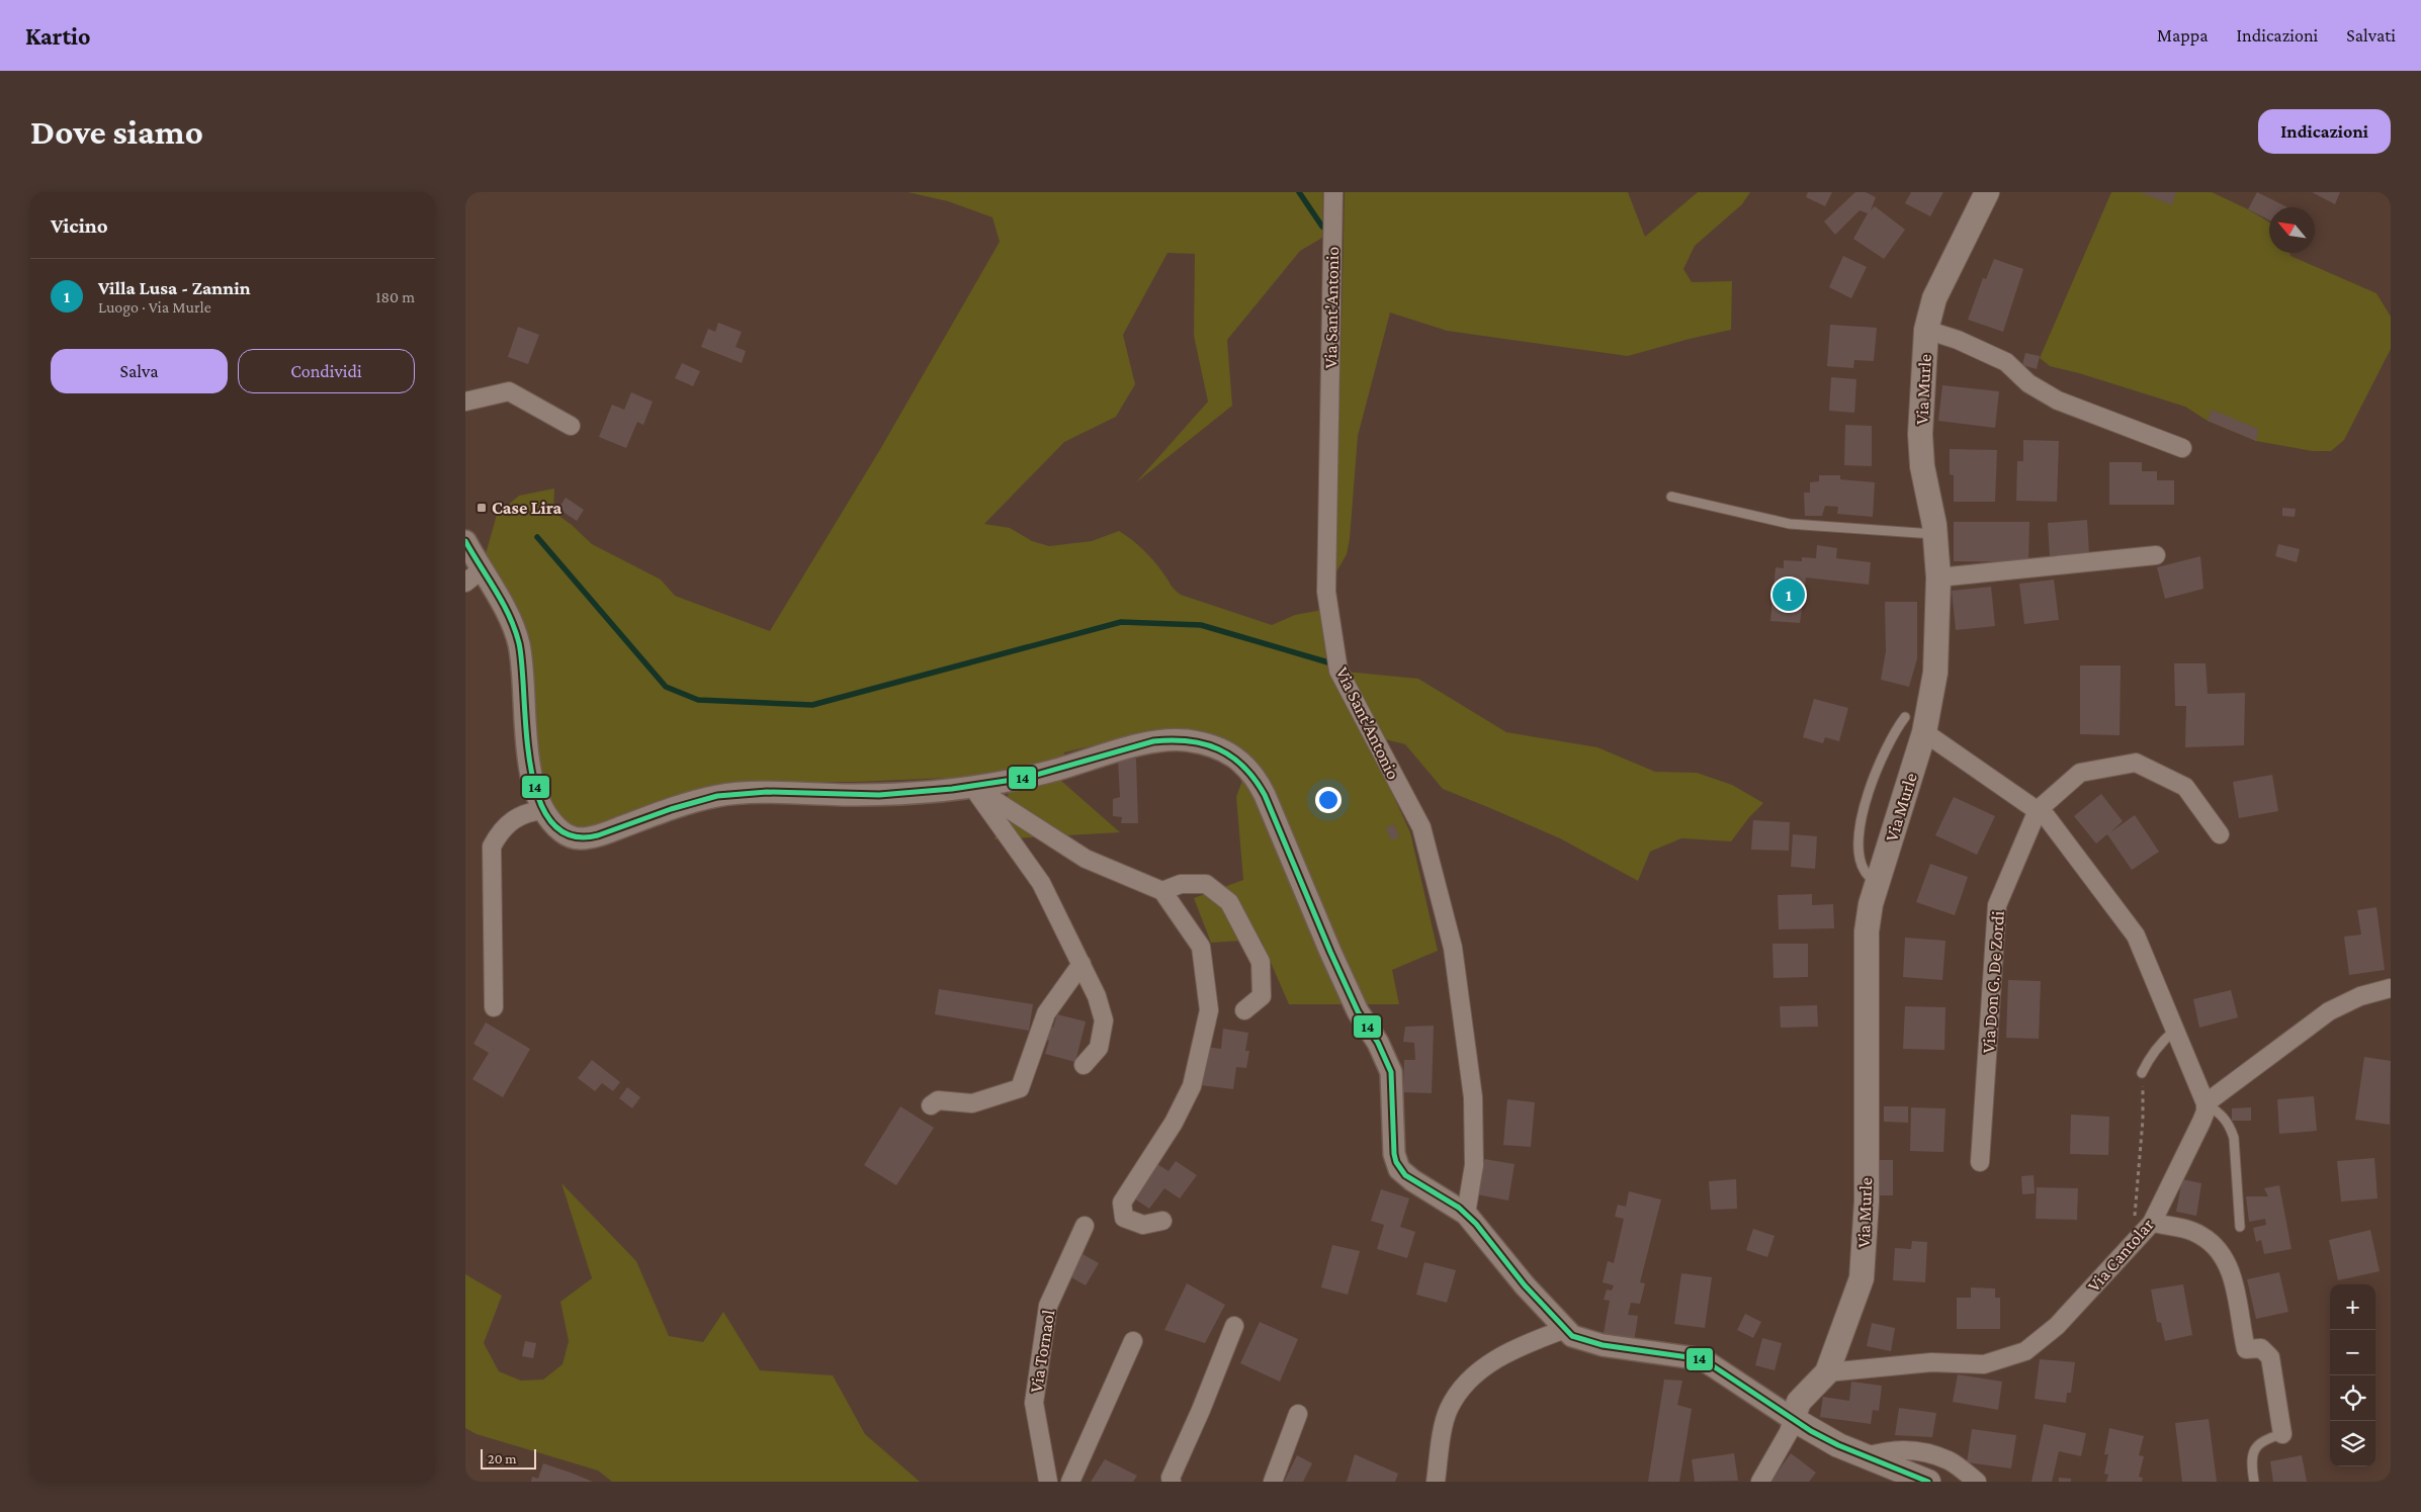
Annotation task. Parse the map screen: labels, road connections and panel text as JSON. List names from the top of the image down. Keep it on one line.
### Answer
{"streets":{"main road":["Via Murle"],"street":["Via Sant'Antonio","Via Don G. De Zordi","Via Cantolar","Via Tornaol"]},"crossings":[["Via Murle","Via Cantolar"]],"places":{"transit":["Case Lira"]},"lines":["transit line 14"],"scale_bar":"20 m","north":"top left","page":{"header":"Kartio","nav":["Mappa","Indicazioni","Salvati"],"buttons":["Indicazioni",["Salva","Condividi"]],"title":"Dove siamo","heading":"Vicino","list":[{"mark":"1","name":"Villa Lusa - Zannin","note":"Luogo · Via Murle","value":"180 m"}],"pins":"1","map_buttons":["+","−"],"scale":"20 m"}}
